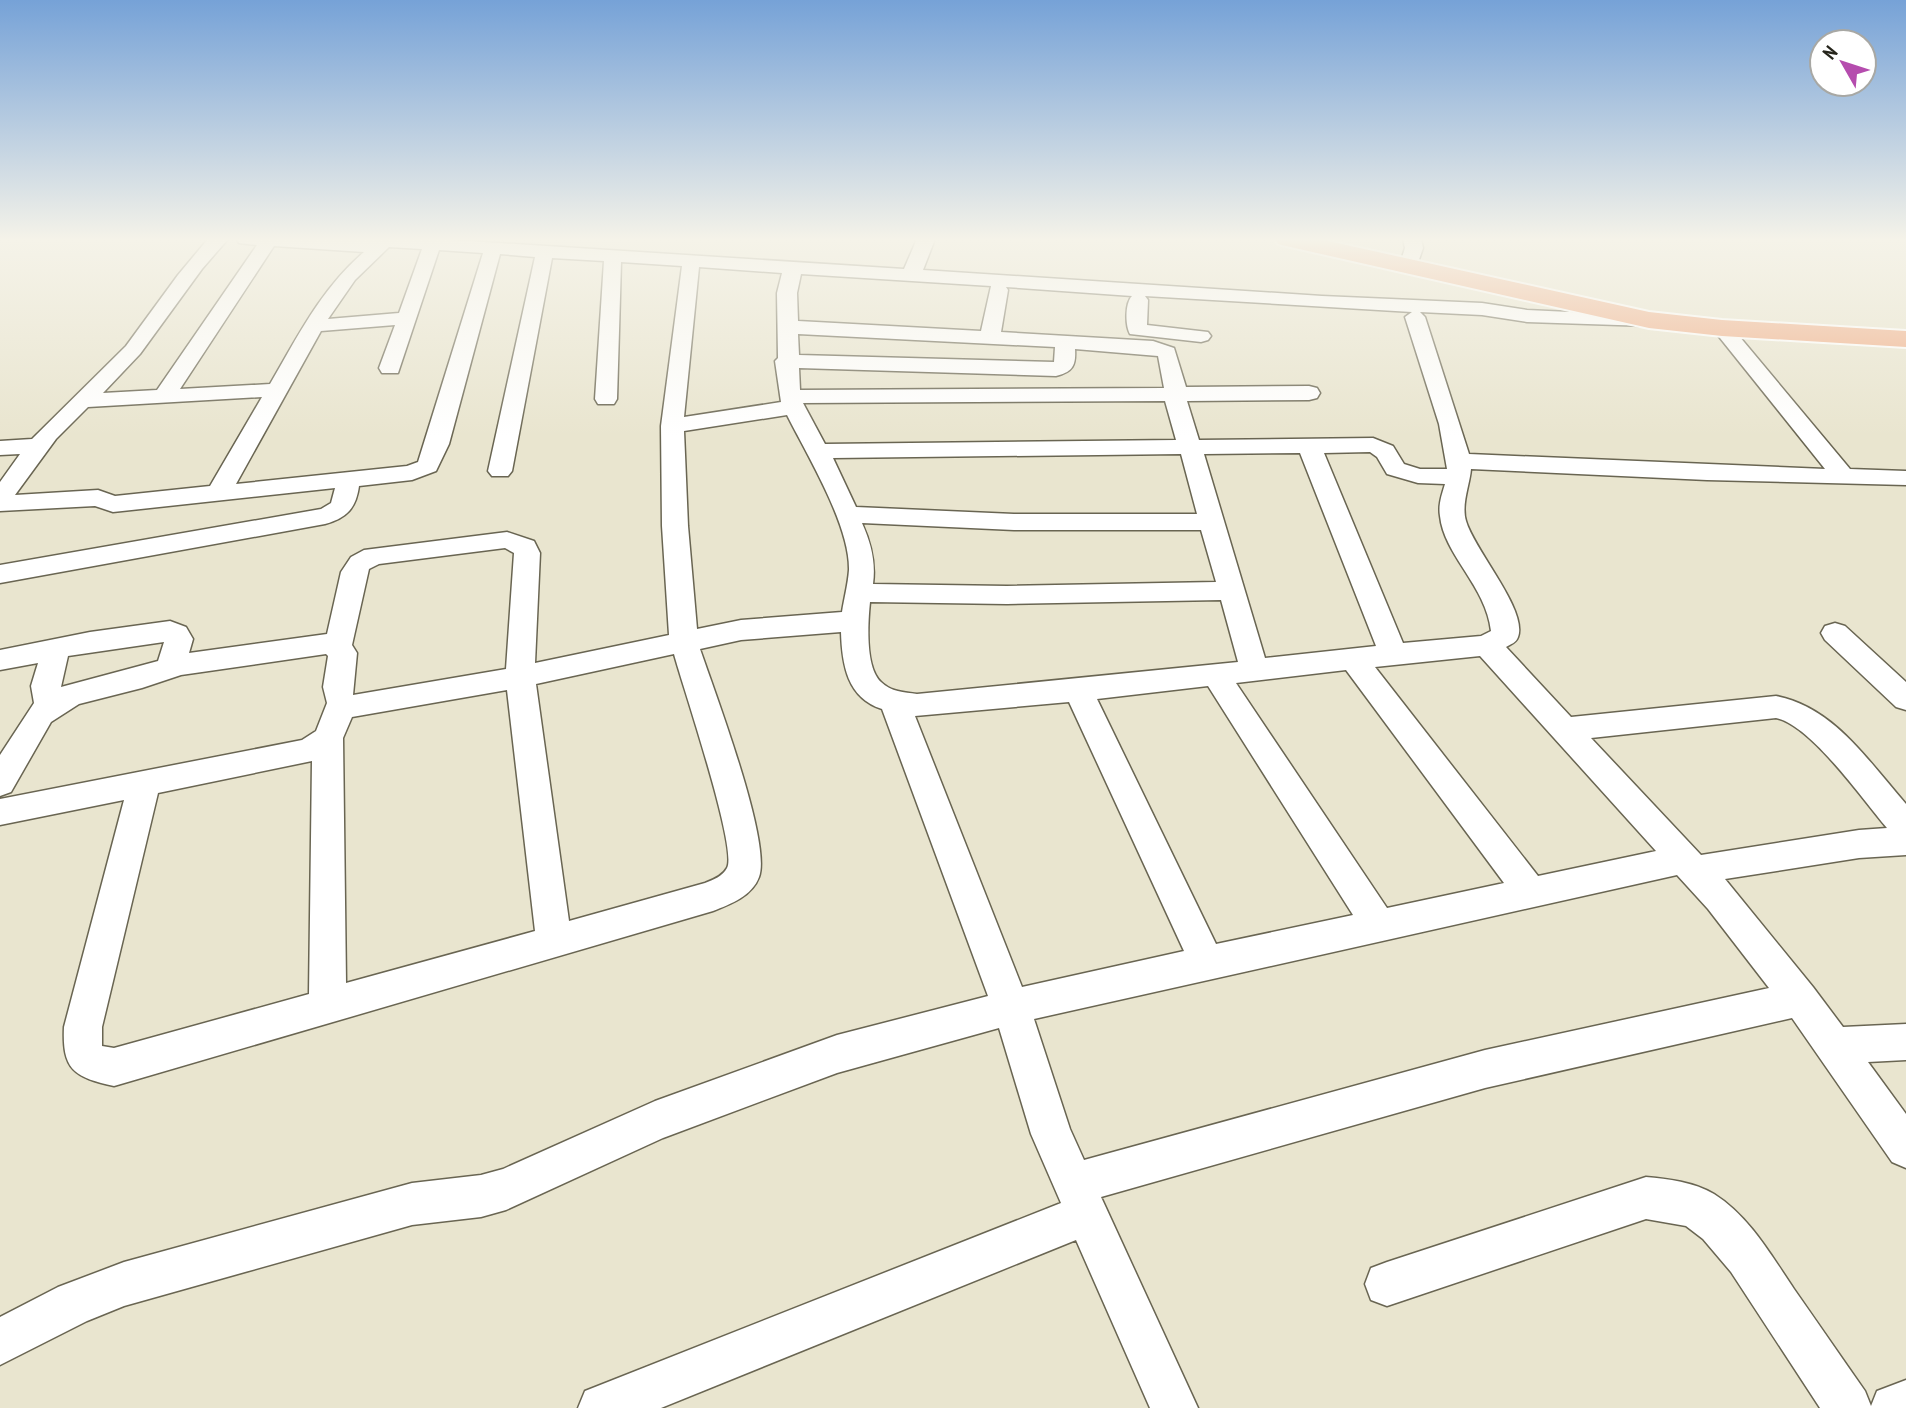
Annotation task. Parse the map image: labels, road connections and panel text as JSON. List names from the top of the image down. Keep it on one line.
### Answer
{"north":"top left"}
